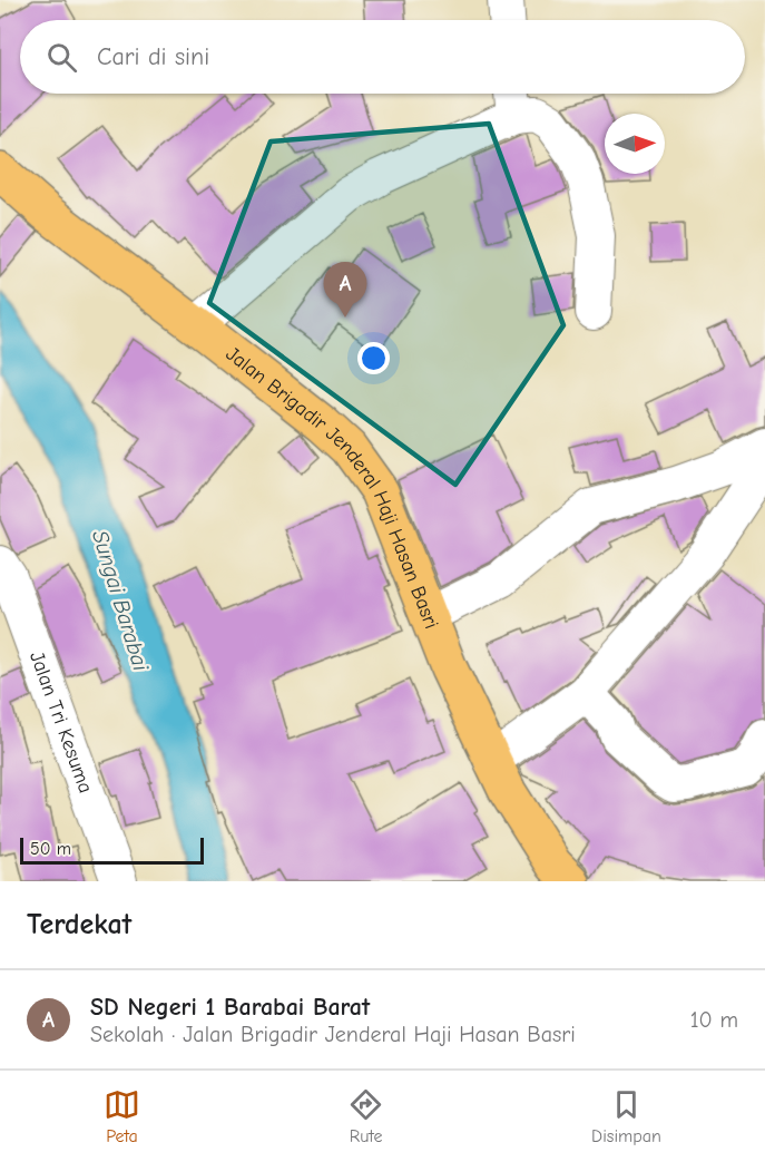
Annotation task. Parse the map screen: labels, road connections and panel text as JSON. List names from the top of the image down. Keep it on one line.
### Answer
{"streets":{"main road":["Jalan Brigadir Jenderal Haji Hasan Basri"],"street":["Jalan Tri Kesuma"]},"water":["Sungai Barabai"],"scale_bar":"50 m","north":"right","page":{"search":"Cari di sini","pins":"A","scale":"50 m","heading":"Terdekat","list":[{"mark":"A","name":"SD Negeri 1 Barabai Barat","note":"Sekolah · Jalan Brigadir Jenderal Haji Hasan Basri","value":"10 m"}],"nav":["Peta","Rute","Disimpan"]}}
